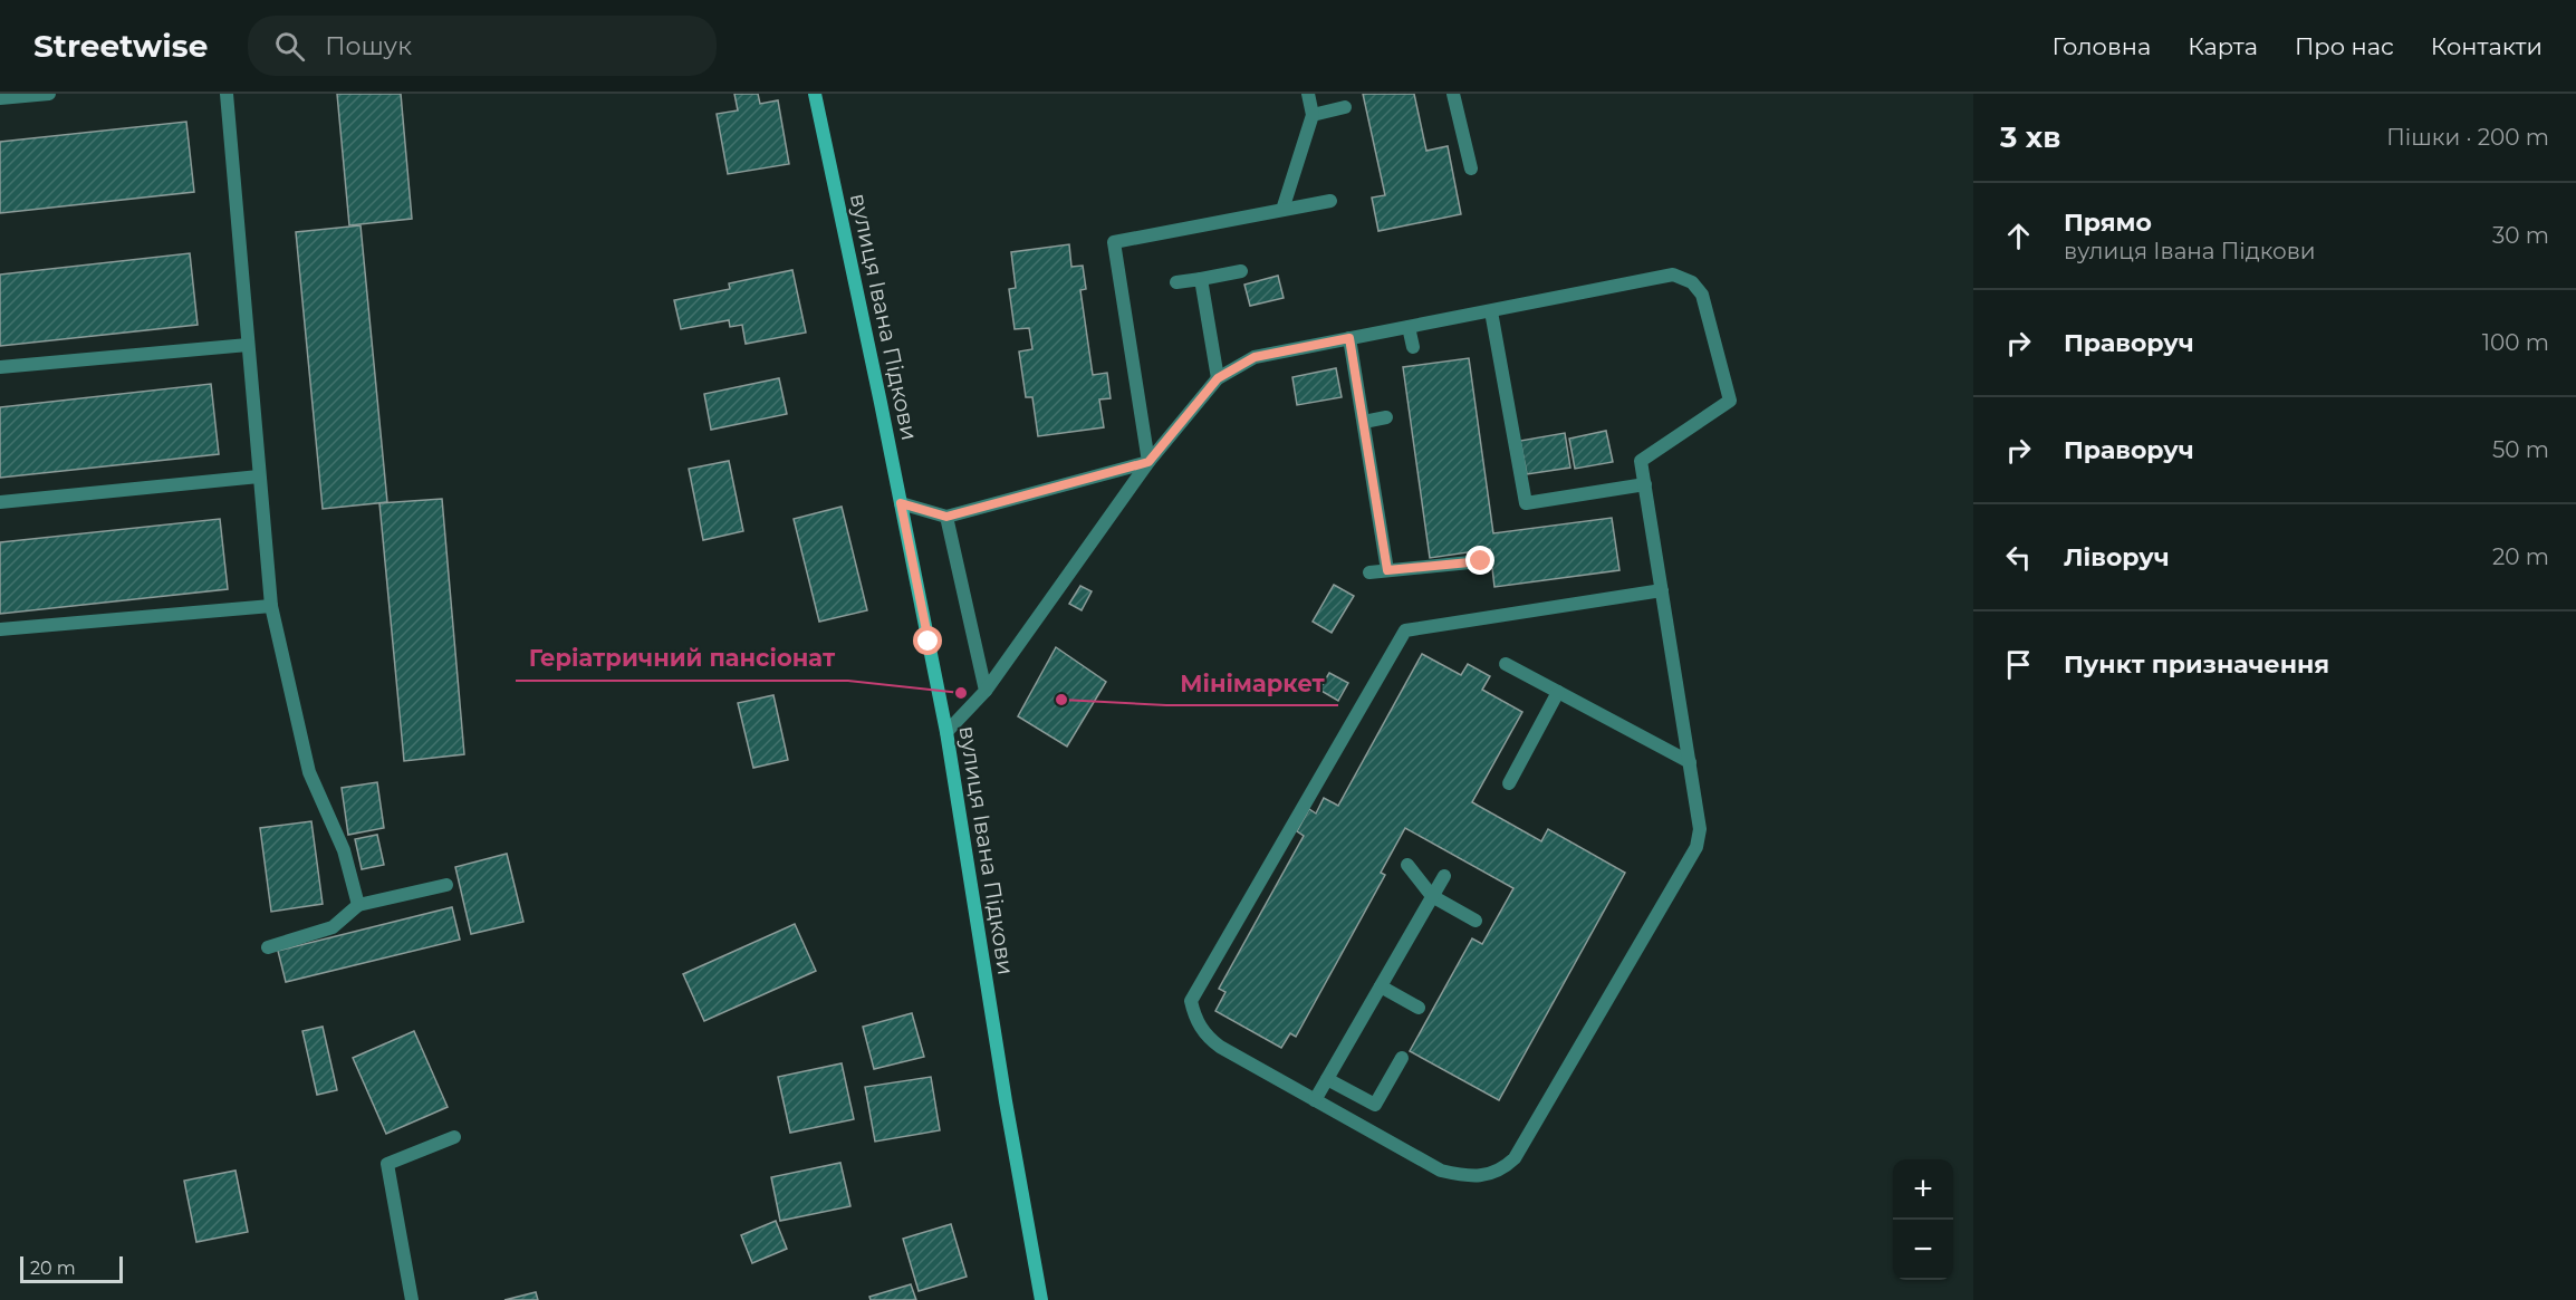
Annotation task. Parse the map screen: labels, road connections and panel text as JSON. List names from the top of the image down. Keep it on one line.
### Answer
{"streets":{"street":["вулиця Івана Підкови"]},"places":["Геріатричний пансіонат","Мінімаркет"],"scale_bar":"20 m","page":{"header":"Streetwise","search":"Пошук","nav":["Головна","Карта","Про нас","Контакти"],"heading":["3 хв","Пішки · 200 m"],"list":[["Прямо","вулиця Івана Підкови","30 m"],["Праворуч","100 m"],["Праворуч","50 m"],["Ліворуч","20 m"],"Пункт призначення"],"map_buttons":["+","−"],"scale":"20 m"}}
